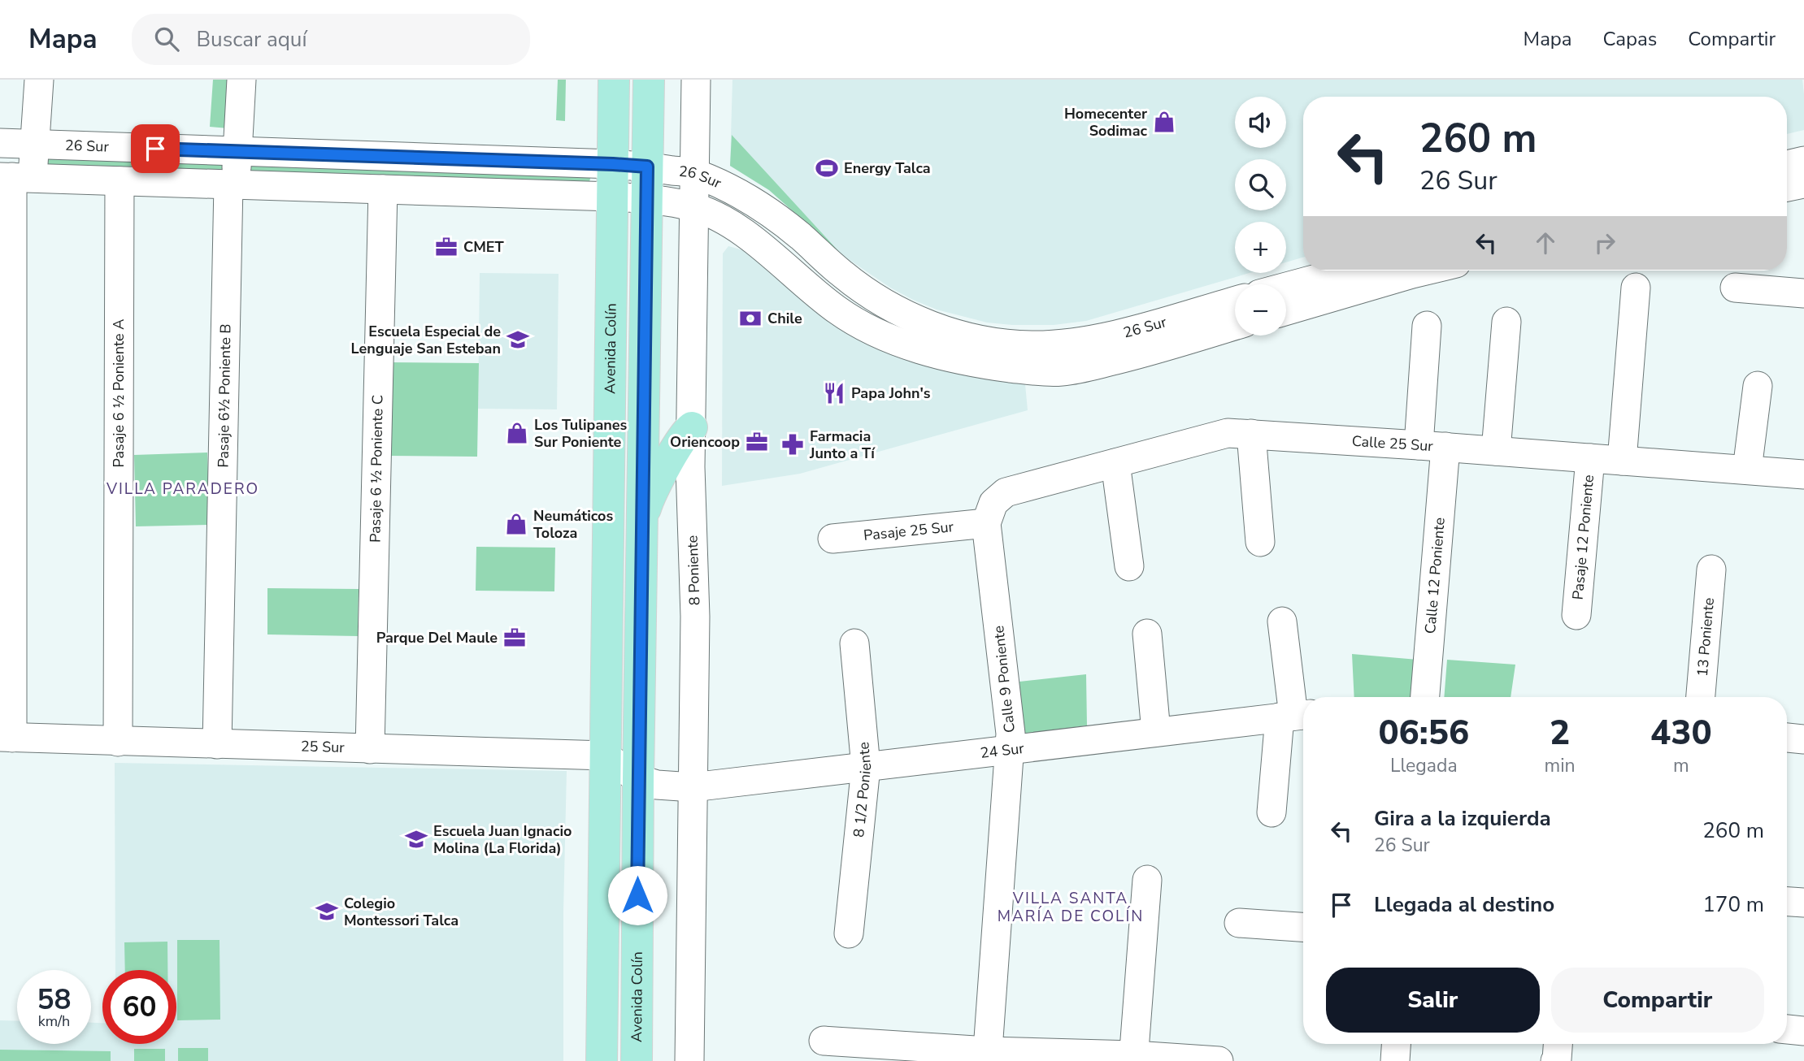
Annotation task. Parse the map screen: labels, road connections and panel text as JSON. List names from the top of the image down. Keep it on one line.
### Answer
{"streets":{"main road":["Avenida Colín"],"street":["26 Sur","Pasaje 6 ½ Poniente A","Pasaje 6½ Poniente B","Calle 25 Sur","Pasaje 6 ½ Poniente C","Pasaje 25 Sur","Pasaje 12 Poniente","8 Poniente","Calle 12 Poniente","13 Poniente","Calle 9 Poniente","25 Sur","24 Sur","8 1/2 Poniente"]},"crossings":[["26 Sur","Avenida Colín"],["26 Sur","Pasaje 6 ½ Poniente A"],["26 Sur","Pasaje 6½ Poniente B"],["26 Sur","Pasaje 6 ½ Poniente C"],["26 Sur","8 Poniente"],["Avenida Colín","25 Sur"],["Avenida Colín","24 Sur"],["Pasaje 6 ½ Poniente A","25 Sur"],["Pasaje 6½ Poniente B","25 Sur"],["Calle 25 Sur","Pasaje 25 Sur"],["Calle 25 Sur","Pasaje 12 Poniente"],["Calle 25 Sur","Calle 12 Poniente"],["Calle 25 Sur","Calle 9 Poniente"],["Pasaje 6 ½ Poniente C","25 Sur"],["Pasaje 25 Sur","Calle 9 Poniente"],["8 Poniente","24 Sur"],["Calle 9 Poniente","24 Sur"],["24 Sur","8 1/2 Poniente"]],"districts":["VILLA PARADERO","VILLA SANTA MARÍA DE COLÍN"],"places":{"shop":["Homecenter Sodimac","Los Tulipanes Sur Poniente","Neumáticos Toloza"],"sports":["Energy Talca"],"office":["CMET","Oriencoop","Parque Del Maule"],"bank":["Chile"],"school or university":["Escuela Especial de Lenguaje San Esteban","Escuela Juan Ignacio Molina (La Florida)","Colegio Montessori Talca"],"restaurant":["Papa John's"],"pharmacy":["Farmacia Junto a Tí"]},"page":{"header":"Mapa","search":"Buscar aquí","nav":["Mapa","Capas","Compartir"],"map_buttons":["+","−"],"turn":["260 m","26 Sur"],"eta":["06:56","Llegada","2","min","430","m"],"list":[{"name":"Gira a la izquierda","note":"26 Sur","value":"260 m"},{"name":"Llegada al destino","value":"170 m"}],"buttons":["Salir","Compartir"],"speed":"58 km/h","limit":"60"}}
